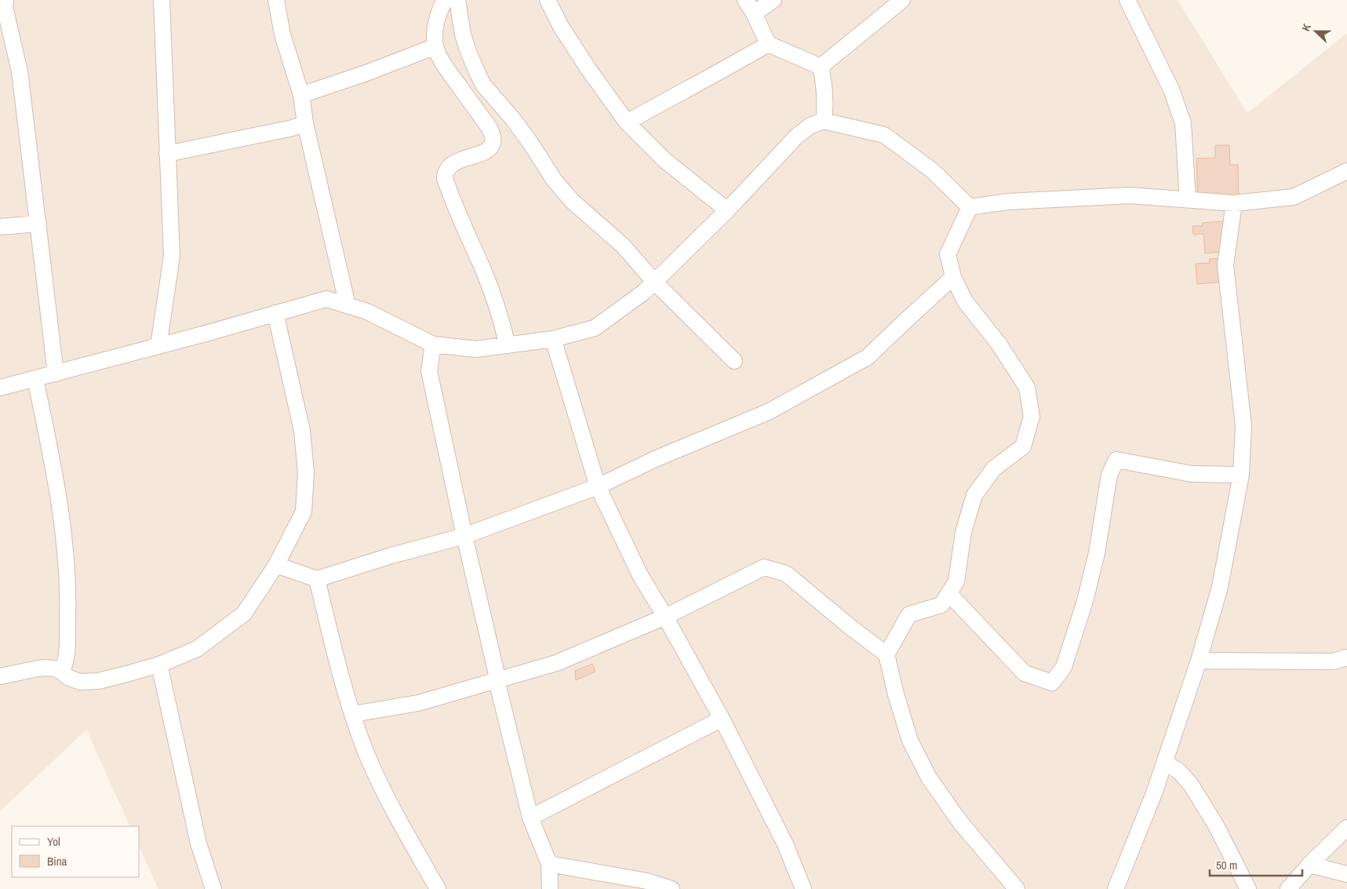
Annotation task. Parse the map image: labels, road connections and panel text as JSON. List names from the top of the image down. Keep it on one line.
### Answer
{"legend":["Yol","Bina"],"scale_bar":"50 m","north":"left"}
